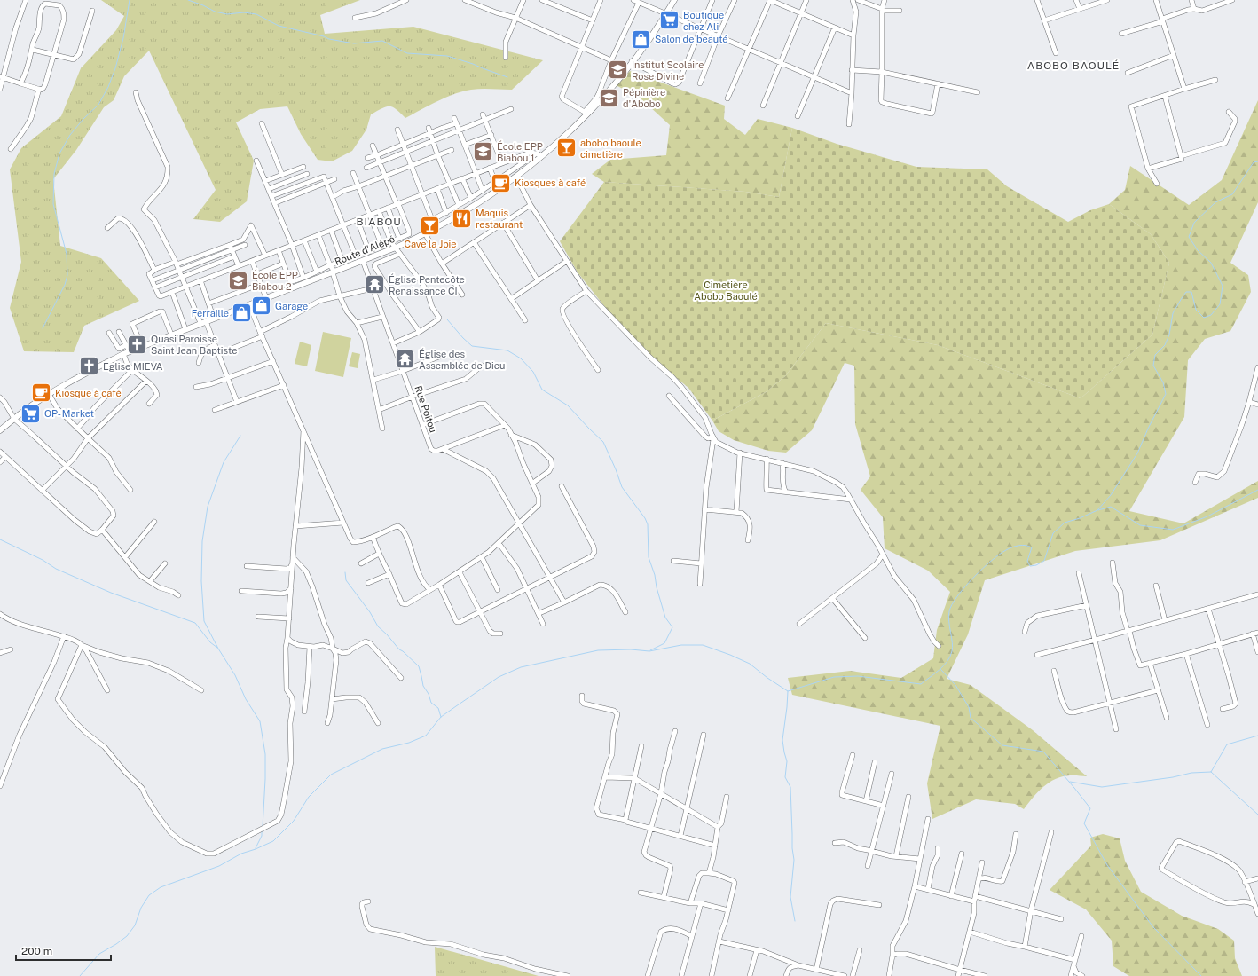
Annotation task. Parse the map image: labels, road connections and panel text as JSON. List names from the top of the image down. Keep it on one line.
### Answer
{"streets":{"main road":["Route d'Alépé"],"street":["Rue Poitou"]},"crossings":[["Route d'Alépé","Rue Poitou"]],"districts":["ABOBO BAOULÉ","BIABOU"],"parks":["Cimetière Abobo Baoulé"],"places":{"supermarket":["Boutique chez Ali","OP- Market"],"shop":["Salon de beauté","Garage","Ferraille"],"school or university":["Institut Scolaire Rose Divine","Pépinière d'Abobo","École EPP Biabou 1","École EPP Biabou 2"],"bar":["abobo baoule cimetière","Cave la Joie"],"cafe":["Kiosques à café","Kiosque à café"],"restaurant":["Maquis restaurant"],"temple":["Église Pentecôte Renaissance CI","Église des Assemblée de Dieu"],"church":["Quasi Paroisse Saint Jean Baptiste","Eglise MIEVA"]},"scale_bar":"200 m"}
